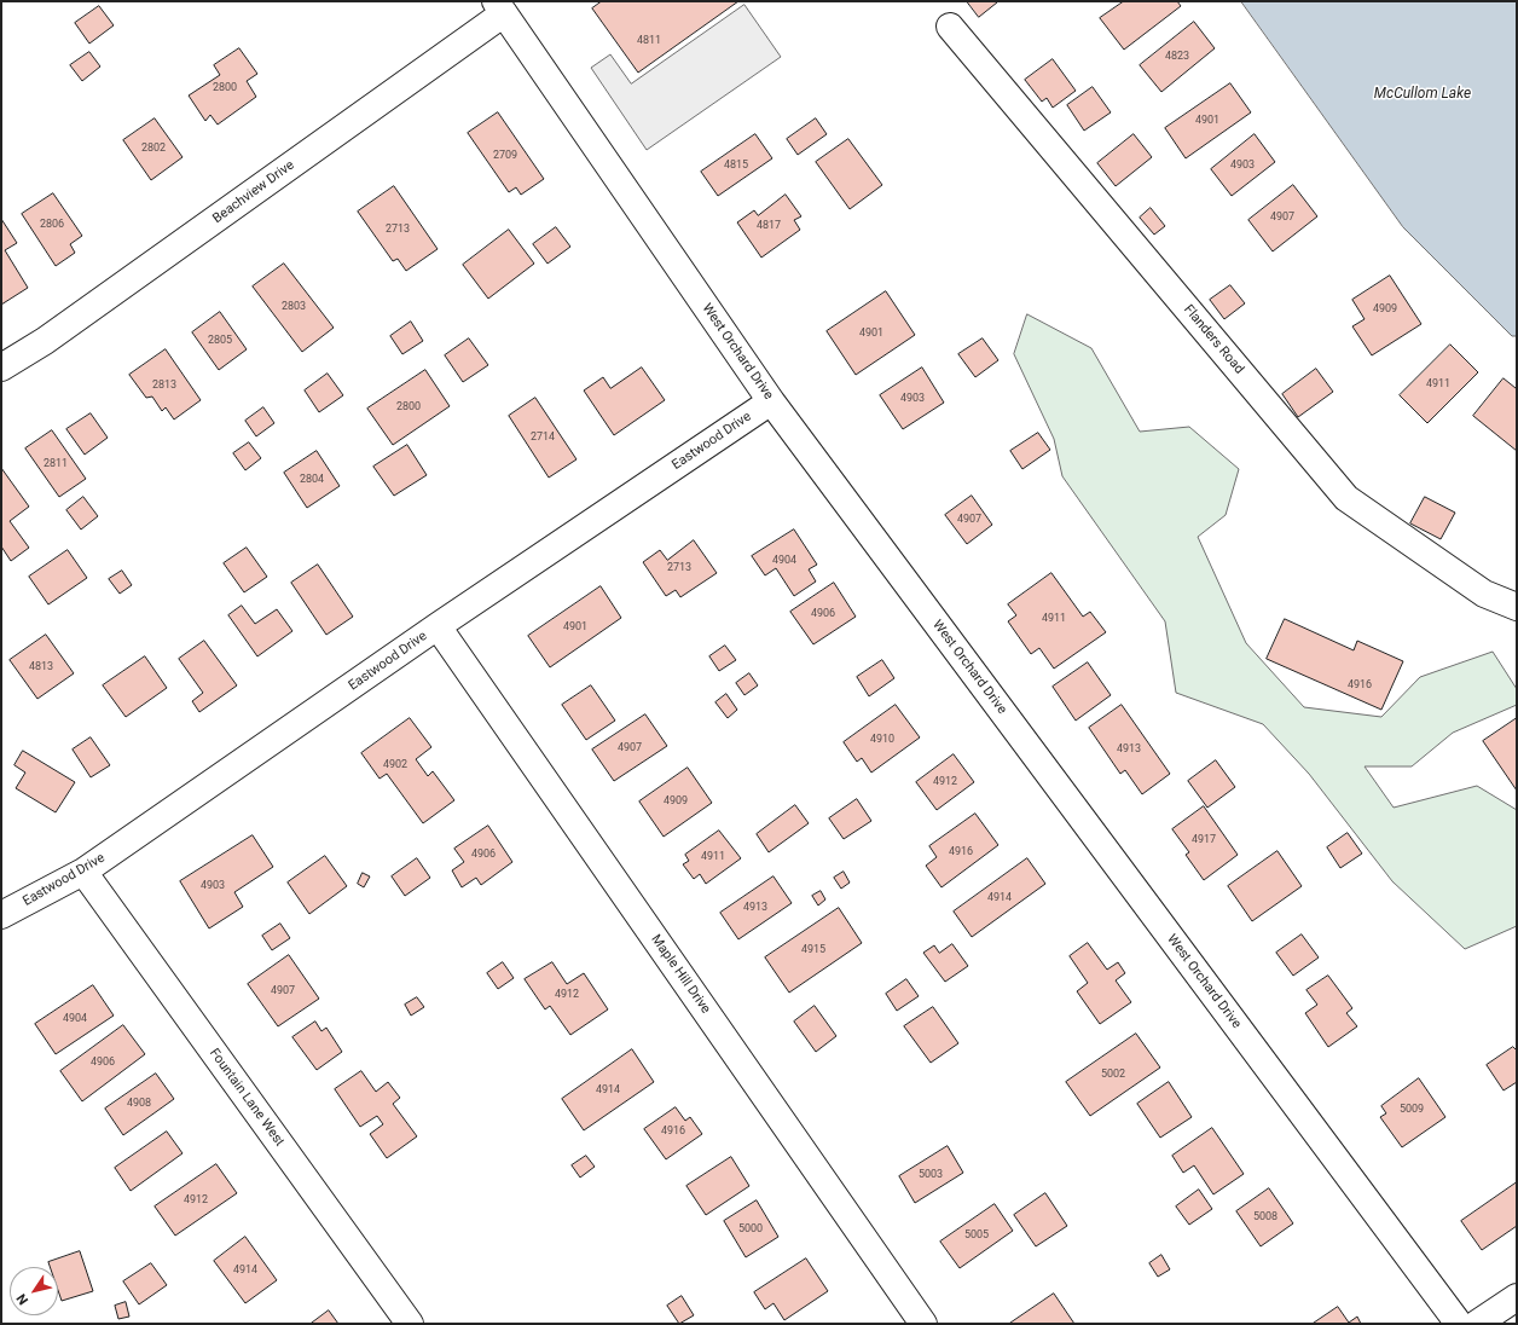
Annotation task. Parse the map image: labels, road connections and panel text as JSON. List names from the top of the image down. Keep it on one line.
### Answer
{"streets":{"street":["Beachview Drive","Flanders Road","West Orchard Drive","Eastwood Drive","Maple Hill Drive","Fountain Lane West"]},"crossings":[["Beachview Drive","West Orchard Drive"],["West Orchard Drive","Eastwood Drive"],["Eastwood Drive","Maple Hill Drive"],["Eastwood Drive","Fountain Lane West"]],"water":["McCullom Lake"],"house_numbers":["4811","4823","2800","4901","2802","2709","4815","4903","4907","2806","4817","2713","2803","4909","4901","2805","4911","2813","4903","2800","2714","2811","2804","4907","4904","2713","4906","4911","4901","4813","4916","4910","4907","4913","4902","4912","4909","4917","4916","4906","4911","4903","4914","4913","4915","4907","4912","4904","4906","5002","4914","4908","5009","4916","5003","4912","5008","5000","5005","4914"],"north":"bottom left"}
